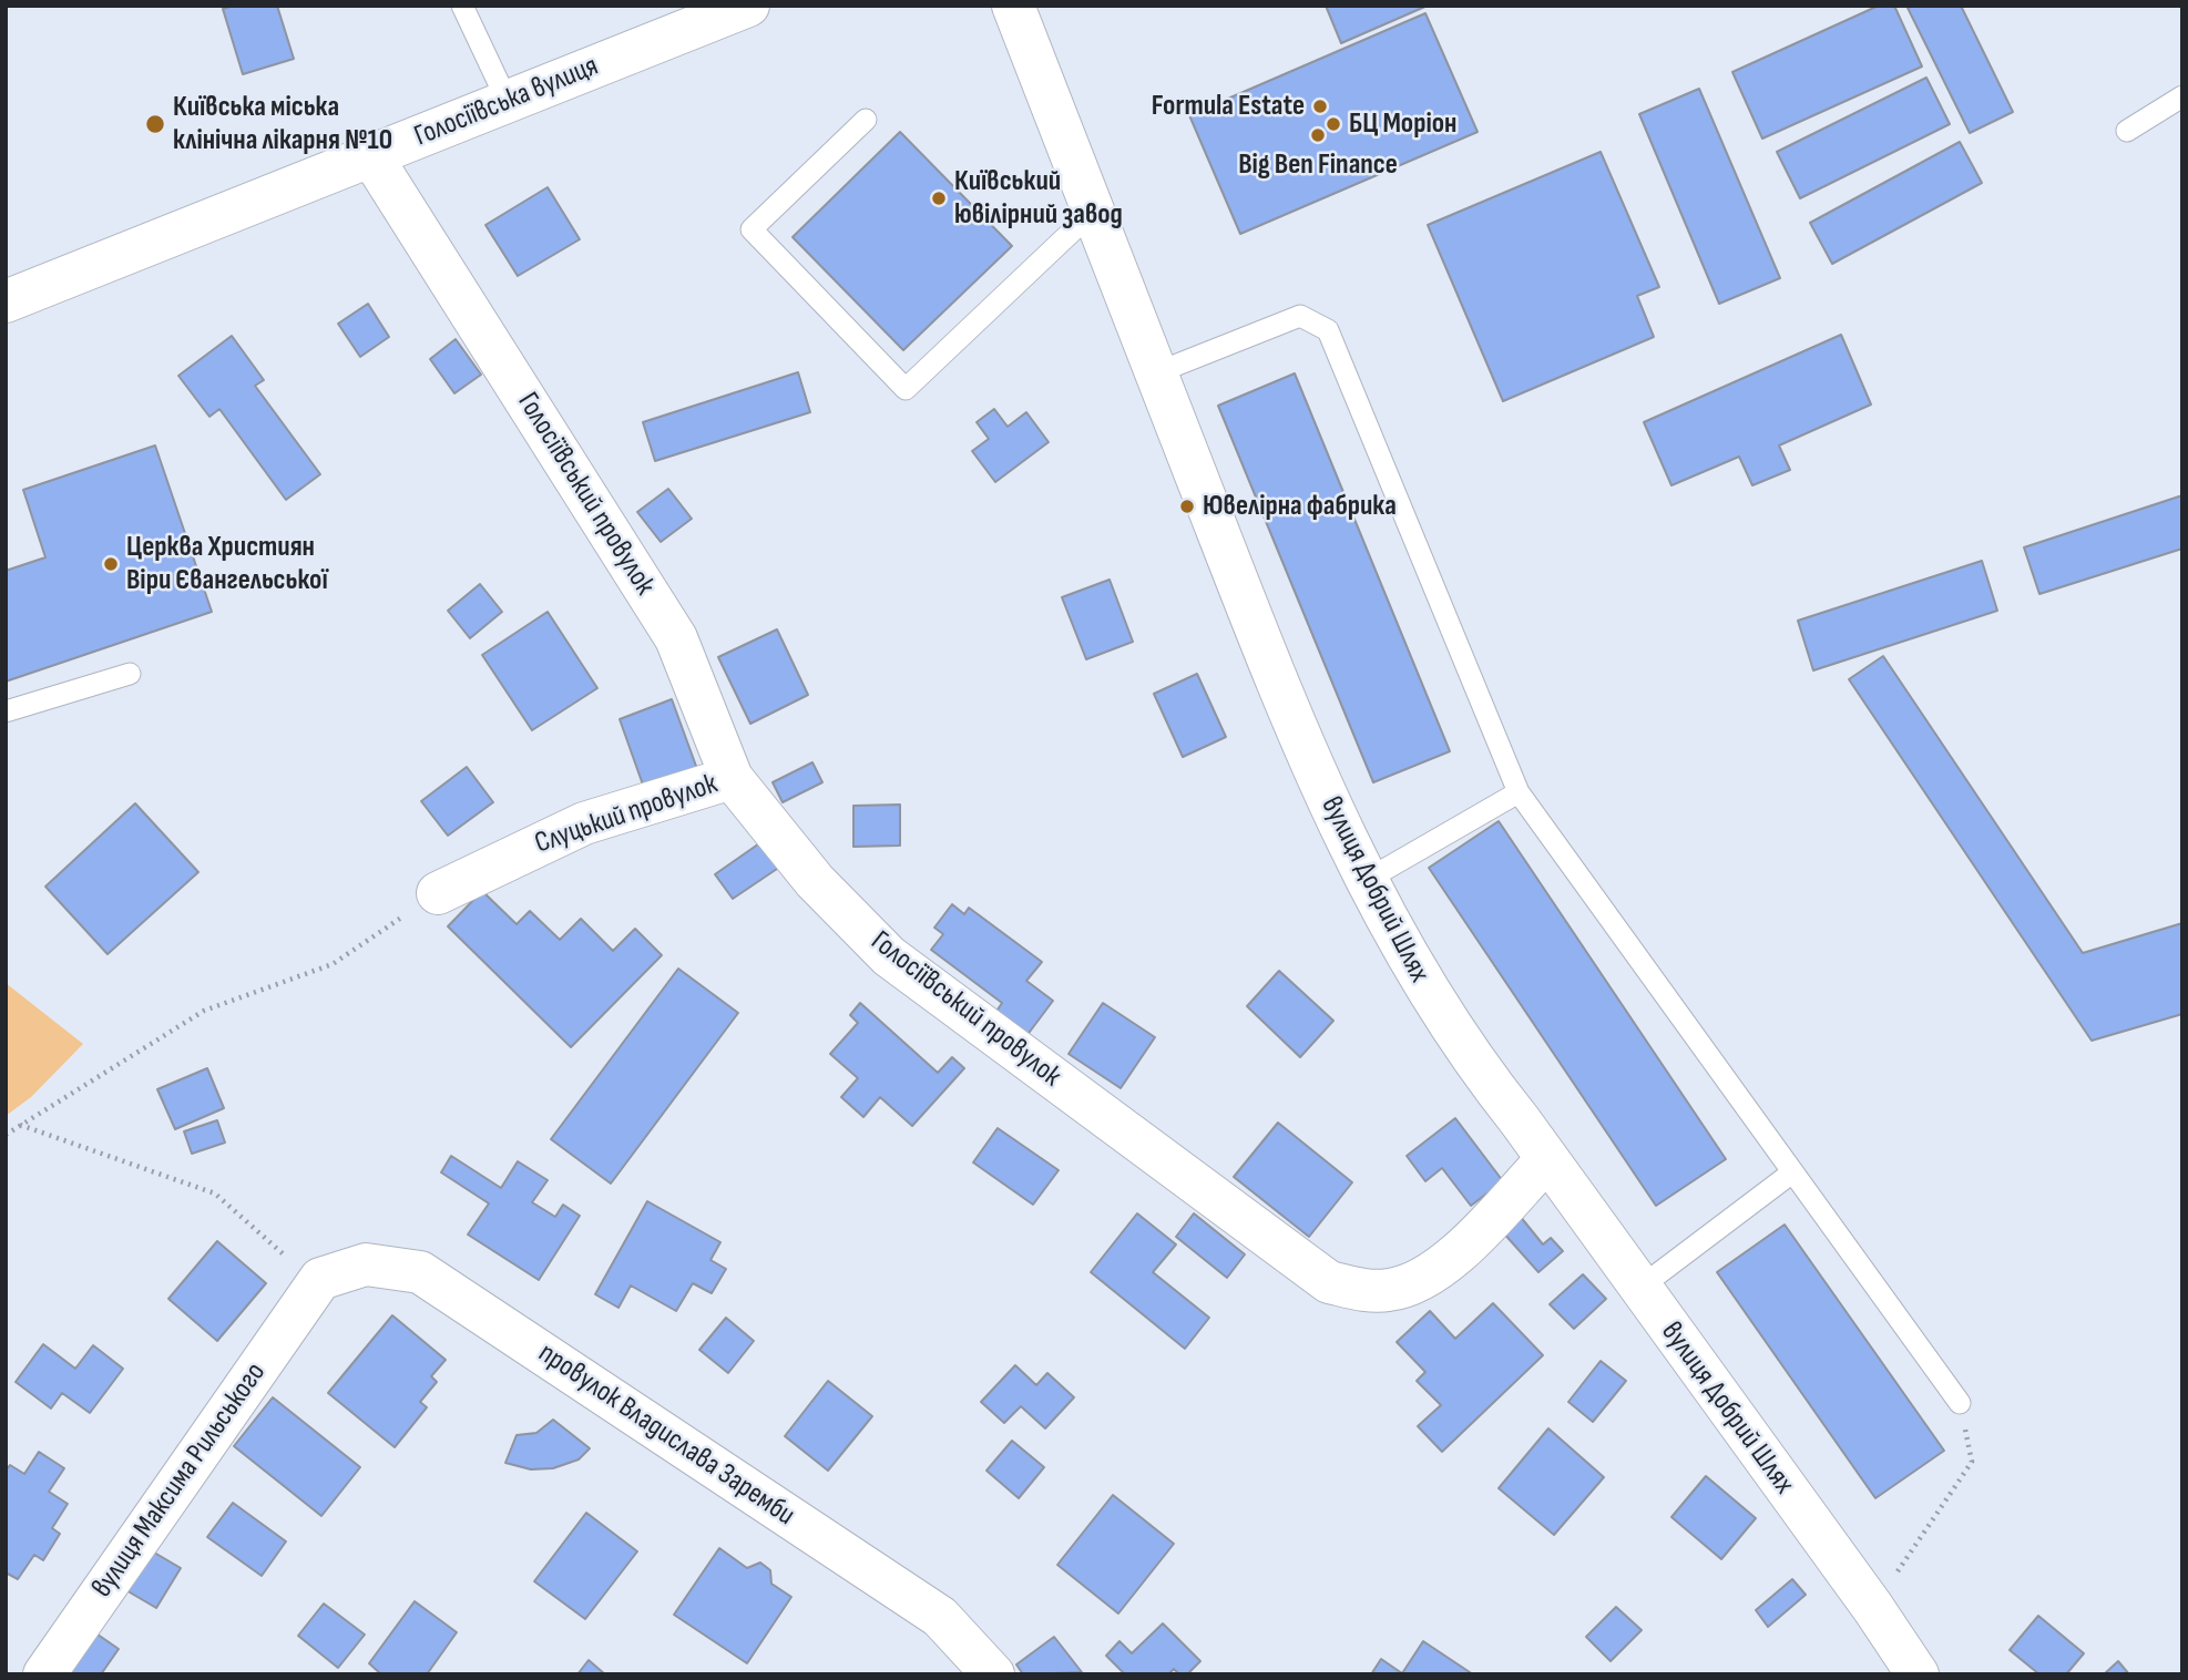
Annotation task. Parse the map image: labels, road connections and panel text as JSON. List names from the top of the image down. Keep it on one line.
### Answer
{"streets":{"street":["Голосіївська вулиця","Голосіївський провулок","Слуцький провулок","вулиця Добрий Шлях","провулок Владислава Заремби","вулиця Максима Рильського"]},"crossings":[["Голосіївська вулиця","Голосіївський провулок"],["Голосіївський провулок","Слуцький провулок"],["Голосіївський провулок","вулиця Добрий Шлях"],["провулок Владислава Заремби","вулиця Максима Рильського"]],"places":["Formula Estate","Київська міська клінічна лікарня №10","БЦ Моріон","Big Ben Finance","Київський ювілірний завод","Ювелірна фабрика","Церква Християн Віри Євангельської"]}
